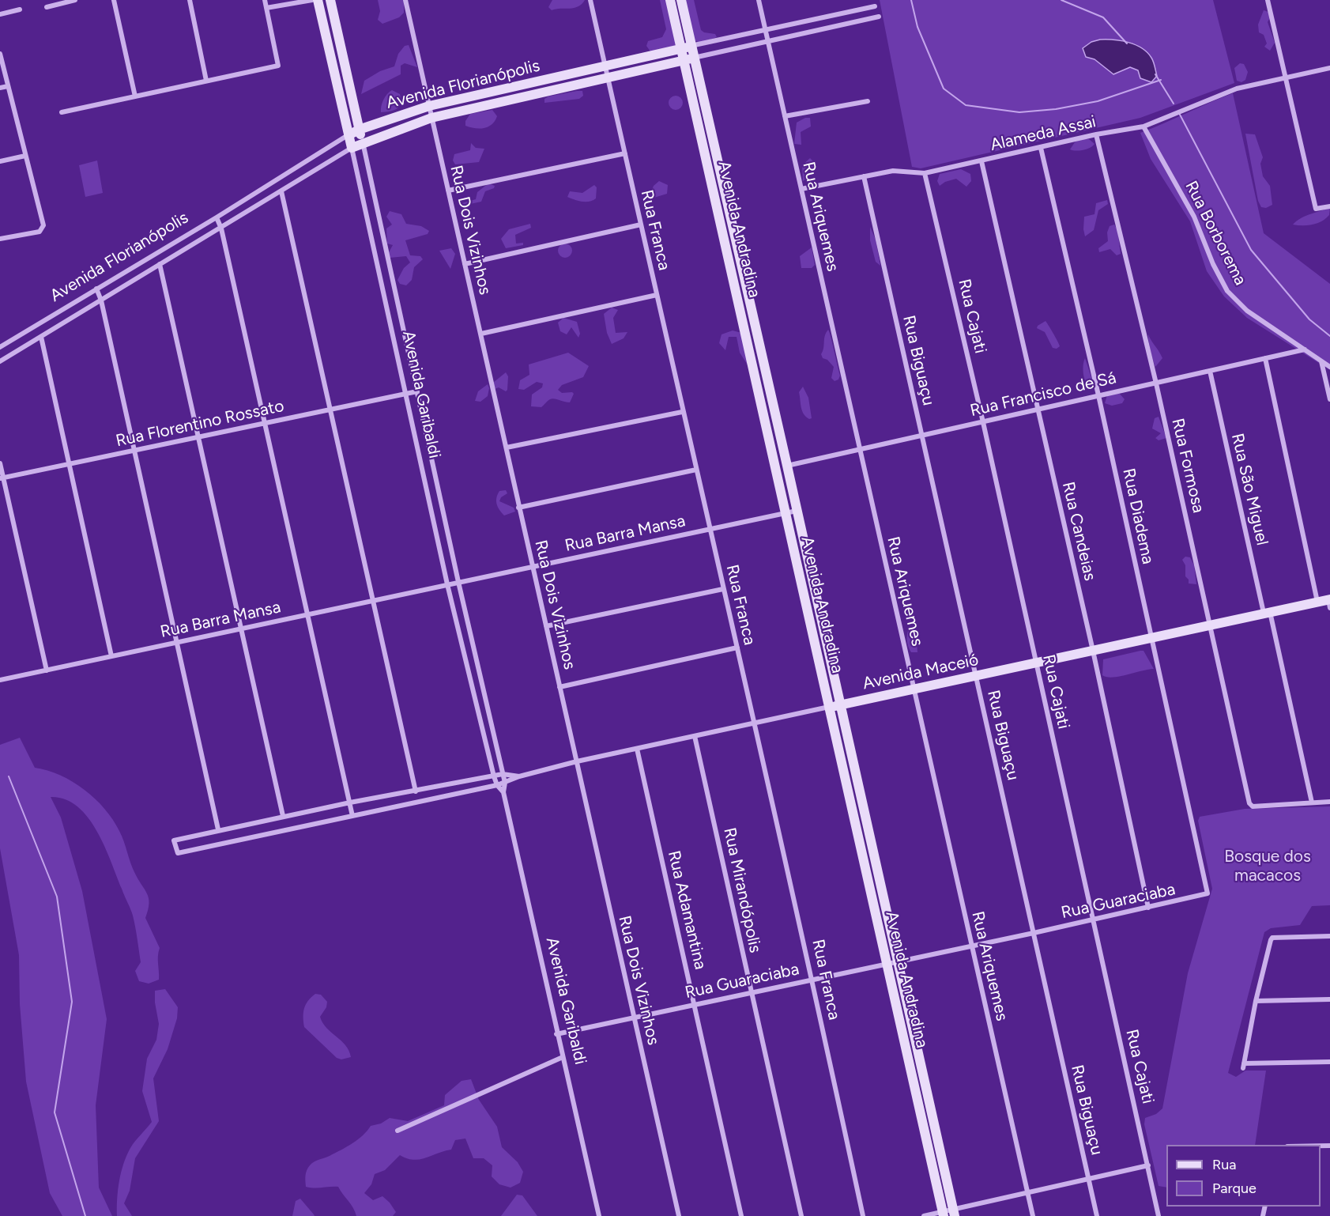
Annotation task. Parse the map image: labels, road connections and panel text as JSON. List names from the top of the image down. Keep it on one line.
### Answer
{"streets":{"main road":["Avenida Florianópolis","Avenida Andradina","Avenida Garibaldi","Avenida Maceió"],"street":["Alameda Assai","Rua Ariquemes","Rua Dois Vizinhos","Rua Franca","Rua Borborema","Rua Cajati","Rua Biguaçu","Rua Francisco de Sá","Rua Florentino Rossato","Rua Formosa","Rua São Miguel","Rua Diadema","Rua Candeias","Rua Barra Mansa","Rua Mirandópolis","Rua Guaraciaba","Rua Adamantina"]},"crossings":[["Avenida Florianópolis","Rua Ariquemes"],["Avenida Florianópolis","Avenida Andradina"],["Avenida Florianópolis","Rua Dois Vizinhos"],["Avenida Florianópolis","Rua Franca"],["Avenida Florianópolis","Avenida Garibaldi"],["Alameda Assai","Rua Ariquemes"],["Alameda Assai","Rua Borborema"],["Alameda Assai","Rua Cajati"],["Alameda Assai","Rua Biguaçu"],["Alameda Assai","Rua Formosa"],["Alameda Assai","Rua Diadema"],["Alameda Assai","Rua Candeias"],["Rua Ariquemes","Rua Francisco de Sá"],["Rua Ariquemes","Avenida Maceió"],["Rua Ariquemes","Rua Guaraciaba"],["Avenida Andradina","Rua Francisco de Sá"],["Avenida Andradina","Rua Barra Mansa"],["Avenida Andradina","Avenida Maceió"],["Avenida Andradina","Rua Guaraciaba"],["Rua Dois Vizinhos","Rua Barra Mansa"],["Rua Dois Vizinhos","Avenida Maceió"],["Rua Dois Vizinhos","Rua Guaraciaba"],["Rua Franca","Rua Barra Mansa"],["Rua Franca","Avenida Maceió"],["Rua Franca","Rua Guaraciaba"],["Rua Borborema","Rua Francisco de Sá"],["Rua Cajati","Rua Francisco de Sá"],["Rua Cajati","Avenida Maceió"],["Rua Cajati","Rua Guaraciaba"],["Rua Biguaçu","Rua Francisco de Sá"],["Rua Biguaçu","Avenida Maceió"],["Rua Biguaçu","Rua Guaraciaba"],["Avenida Garibaldi","Rua Florentino Rossato"],["Avenida Garibaldi","Rua Barra Mansa"],["Avenida Garibaldi","Avenida Maceió"],["Avenida Garibaldi","Rua Guaraciaba"],["Rua Francisco de Sá","Rua Formosa"],["Rua Francisco de Sá","Rua São Miguel"],["Rua Francisco de Sá","Rua Diadema"],["Rua Francisco de Sá","Rua Candeias"],["Rua Formosa","Rua São Miguel"],["Rua Formosa","Avenida Maceió"],["Rua São Miguel","Avenida Maceió"],["Rua Diadema","Avenida Maceió"],["Rua Diadema","Rua Guaraciaba"],["Rua Candeias","Avenida Maceió"],["Rua Candeias","Rua Guaraciaba"],["Avenida Maceió","Rua Mirandópolis"],["Avenida Maceió","Rua Adamantina"],["Rua Mirandópolis","Rua Guaraciaba"],["Rua Guaraciaba","Rua Adamantina"]],"parks":["Bosque dos macacos"],"legend":["Rua","Parque"]}
